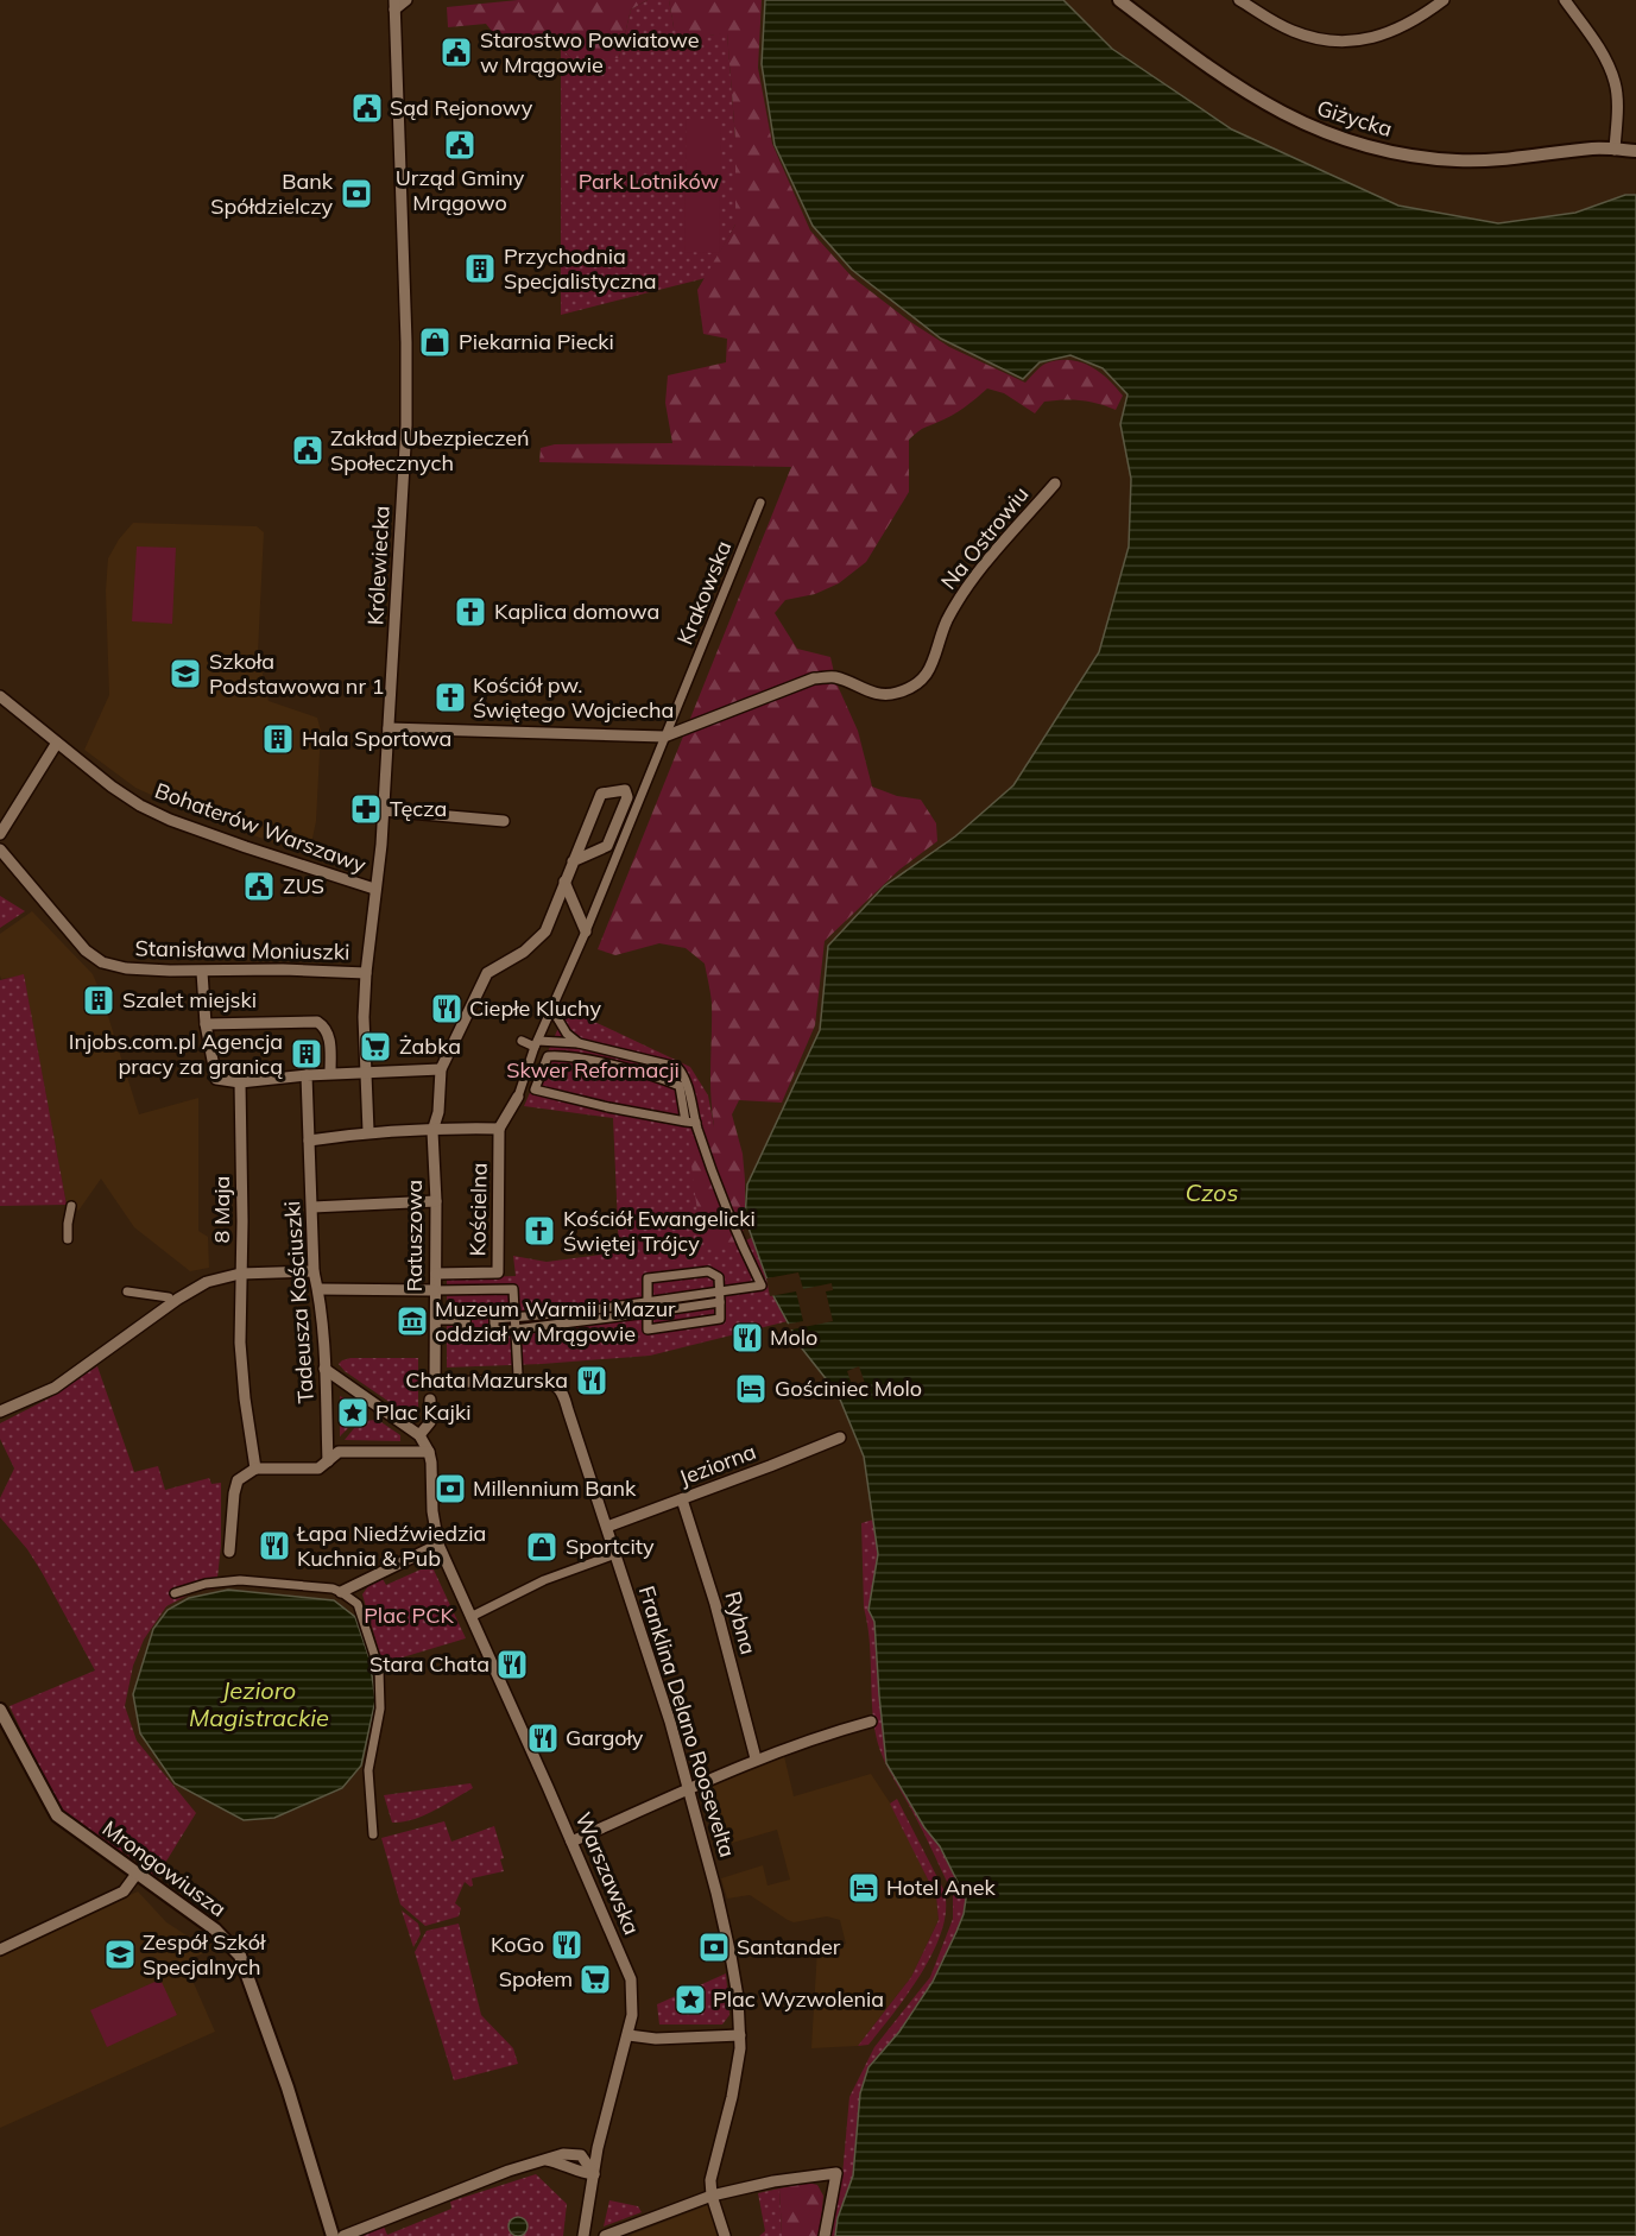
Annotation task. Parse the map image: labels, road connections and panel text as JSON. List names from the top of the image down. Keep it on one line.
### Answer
{"streets":{"street":["Giżycka","Na Ostrowiu","Królewiecka","Krakowska","Bohaterów Warszawy","Stanisława Moniuszki","8 Maja","Kościelna","Ratuszowa","Tadeusza Kościuszki","Jeziorna","Rybna","Franklina Delano Roosevelta","Mrongowiusza","Warszawska"]},"crossings":[["Na Ostrowiu","Krakowska"],["Królewiecka","Bohaterów Warszawy"],["Królewiecka","Stanisława Moniuszki"],["Kościelna","Ratuszowa"],["Ratuszowa","Franklina Delano Roosevelta"],["Jeziorna","Rybna"],["Jeziorna","Franklina Delano Roosevelta"]],"water":["Czos","Jezioro Magistrackie"],"parks":["Park Lotników","Skwer Reformacji","Plac PCK"],"places":{"public building":["Starostwo Powiatowe w Mrągowie","Sąd Rejonowy","Urząd Gminy Mrągowo","Zakład Ubezpieczeń Społecznych","ZUS"],"bank":["Bank Spółdzielczy","Millennium Bank","Santander"],"building":["Przychodnia Specjalistyczna","Hala Sportowa","Szalet miejski","Injobs.com.pl Agencja pracy za granicą"],"shop":["Piekarnia Piecki","Sportcity"],"church":["Kaplica domowa","Kościół pw. Świętego Wojciecha","Kościół Ewangelicki Świętej Trójcy"],"school or university":["Szkoła Podstawowa nr 1","Zespół Szkół Specjalnych"],"pharmacy":["Tęcza"],"restaurant":["Ciepłe Kluchy","Molo","Chata Mazurska","Łapa Niedźwiedzia Kuchnia & Pub","Stara Chata","Gargoły","KoGo"],"supermarket":["Żabka","Społem"],"museum":["Muzeum Warmii i Mazur oddział w Mrągowie"],"hotel":["Gościniec Molo","Hotel Anek"],"place":["Plac Kajki","Plac Wyzwolenia"]}}
